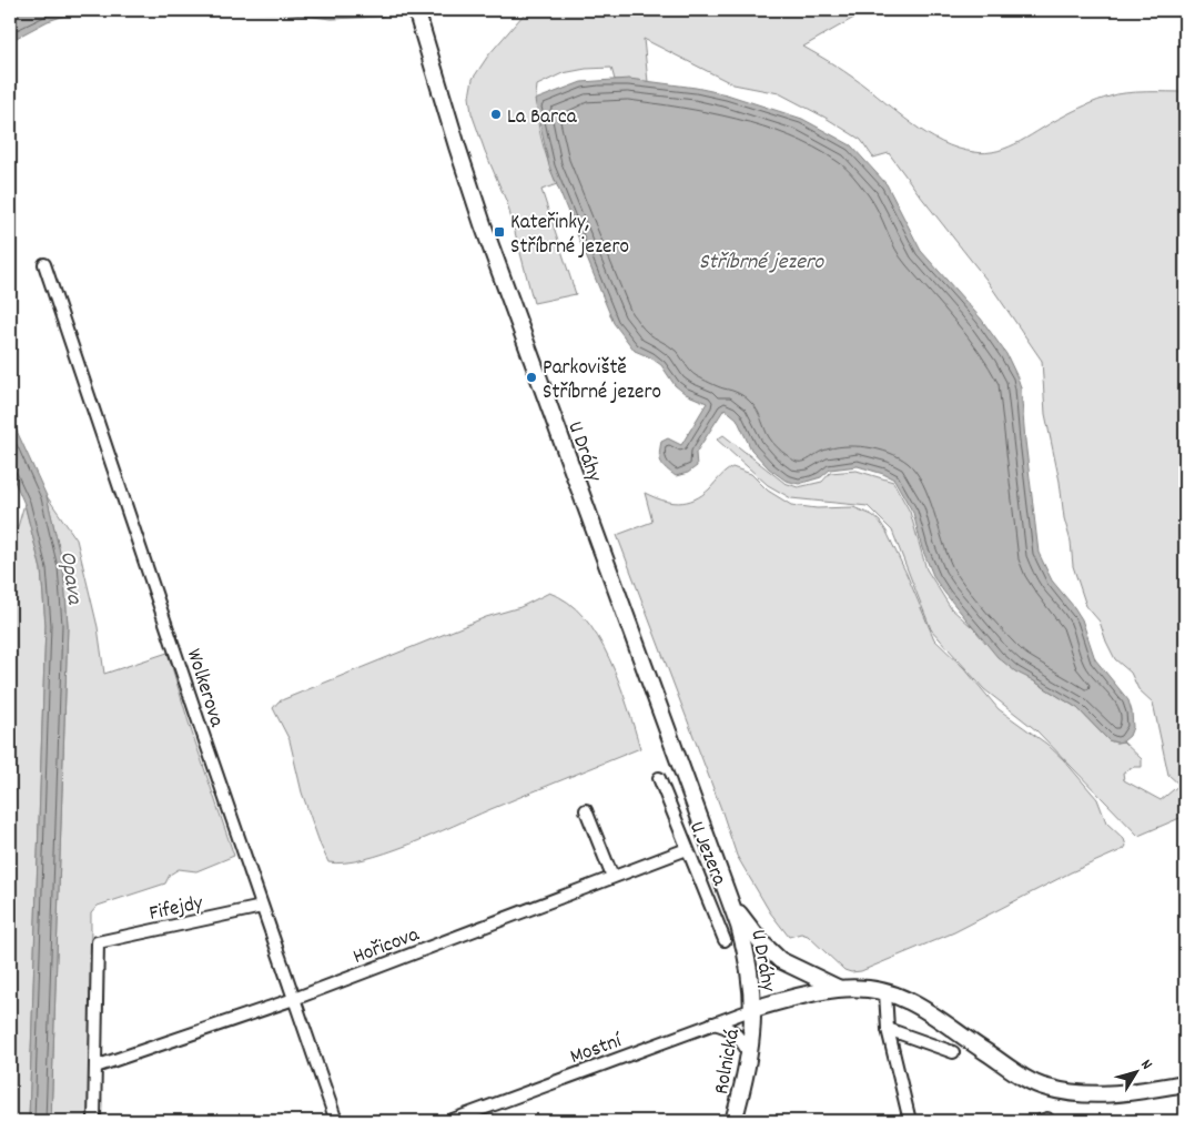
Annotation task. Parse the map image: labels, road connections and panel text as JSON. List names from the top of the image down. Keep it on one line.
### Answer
{"streets":{"street":["U Dráhy","Wolkerova","U Jezera","Fifejdy","Hořicova","Mostní","Rolnická"]},"crossings":[["U Dráhy","Mostní"],["U Dráhy","Rolnická"],["Wolkerova","Fifejdy"],["Wolkerova","Hořicova"],["U Jezera","Hořicova"],["Fifejdy","Hořicova"],["Mostní","Rolnická"]],"water":["Stříbrné jezero","Opava"],"places":{"other":["La Barca","Parkoviště Stříbrné jezero"],"transit":["Kateřinky, Stříbrné jezero"]},"north":"top right"}
